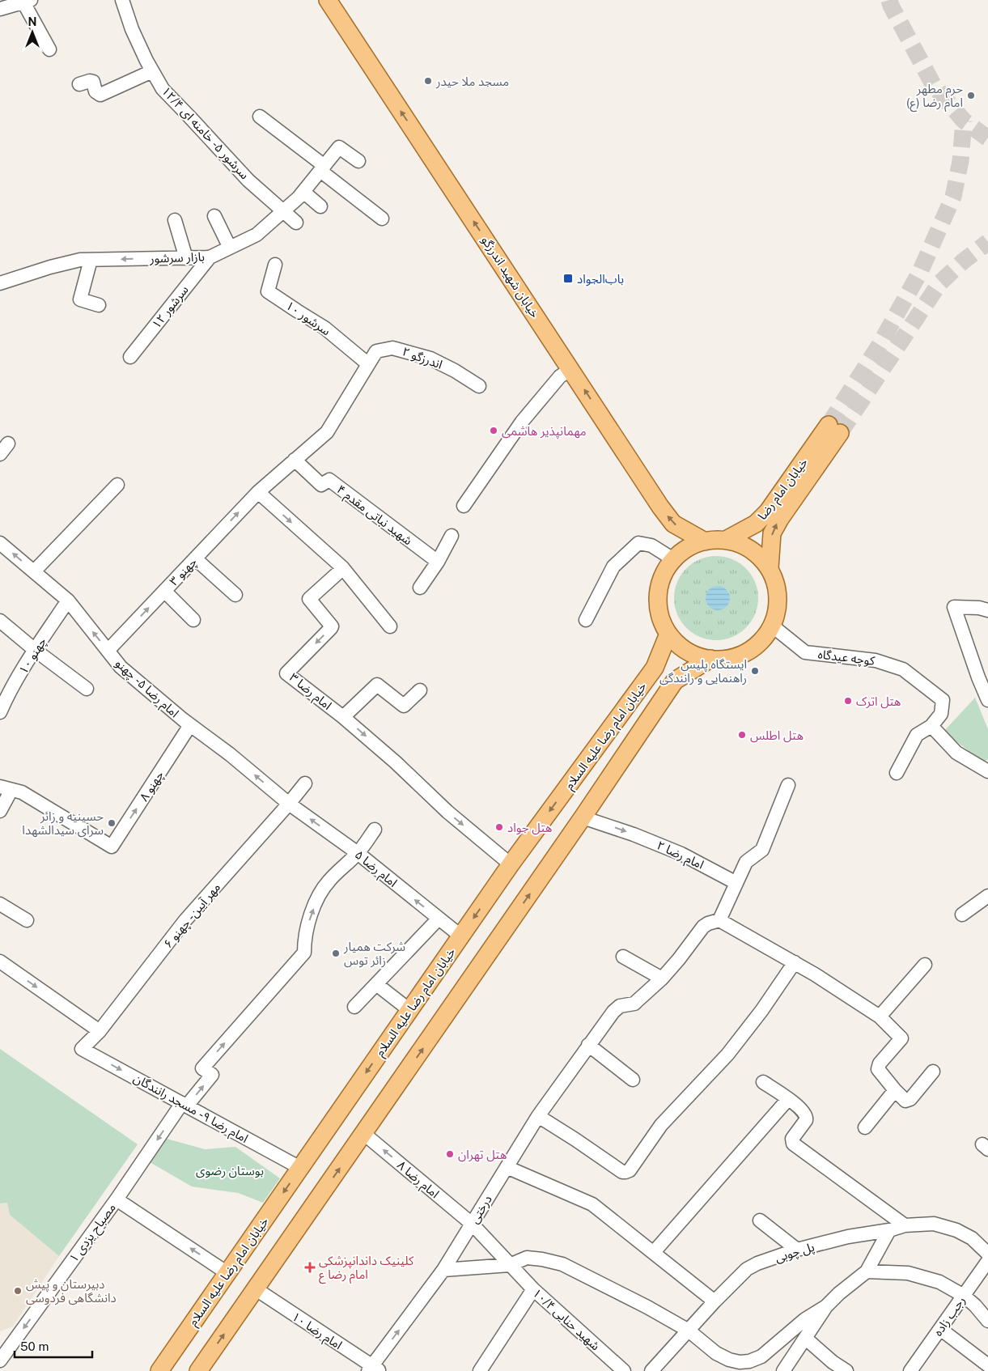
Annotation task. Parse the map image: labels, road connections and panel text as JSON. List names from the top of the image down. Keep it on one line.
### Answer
{"streets":{"main road":["خیابان شهید اندرزگو","خیابان امام رضا","خیابان امام رضا علیه السلام"],"street":["سرشور ۵ - خامنه ای ۱۲/۴","بازار سرشور","سرشور ۱۲","سرشور ۱۰","اندرزگو ۲","شهید نباتی مقدم ۴","چهنو ۳","چهنو ۱۰","کوچه عیدگاه","امام رضا ۵ - چهنو","امام رضا ۳","چهنو ۸","امام رضا ۲","امام رضا ۵","مهر آیین - چهنو ۶","امام رضا ۹ - مسجد رانندگان","امام رضا ۸","درختی","مصباح یزدی ۱","پل چوبی","رجب زاده","شهید حنایی ۱۰/۴","امام رضا ۱۰"]},"crossings":[["سرشور ۵ - خامنه ای ۱۲/۴","بازار سرشور"],["بازار سرشور","سرشور ۱۲"],["خیابان شهید اندرزگو","خیابان امام رضا"],["خیابان شهید اندرزگو","کوچه عیدگاه"],["خیابان شهید اندرزگو","خیابان امام رضا علیه السلام"],["سرشور ۱۰","اندرزگو ۲"],["اندرزگو ۲","شهید نباتی مقدم ۴"],["اندرزگو ۲","چهنو ۳"],["خیابان امام رضا","کوچه عیدگاه"],["خیابان امام رضا","خیابان امام رضا علیه السلام"],["شهید نباتی مقدم ۴","چهنو ۳"],["چهنو ۳","امام رضا ۵ - چهنو"],["چهنو ۱۰","امام رضا ۵ - چهنو"],["کوچه عیدگاه","خیابان امام رضا علیه السلام"],["امام رضا ۵ - چهنو","چهنو ۸"],["امام رضا ۵ - چهنو","امام رضا ۵"],["امام رضا ۵ - چهنو","مهر آیین - چهنو ۶"],["امام رضا ۳","خیابان امام رضا علیه السلام"],["خیابان امام رضا علیه السلام","امام رضا ۲"],["خیابان امام رضا علیه السلام","امام رضا ۵"],["خیابان امام رضا علیه السلام","امام رضا ۹ - مسجد رانندگان"],["خیابان امام رضا علیه السلام","امام رضا ۸"],["خیابان امام رضا علیه السلام","امام رضا ۱۰"],["امام رضا ۵","مهر آیین - چهنو ۶"],["امام رضا ۵","مصباح یزدی ۱"],["مهر آیین - چهنو ۶","امام رضا ۹ - مسجد رانندگان"],["امام رضا ۹ - مسجد رانندگان","مصباح یزدی ۱"],["امام رضا ۸","درختی"],["امام رضا ۸","شهید حنایی ۱۰/۴"],["درختی","امام رضا ۱۰"]],"one_way":["خیابان شهید اندرزگو","امام رضا ۲","امام رضا ۵","امام رضا ۹ - مسجد رانندگان","امام رضا ۸"],"parks":["بوستان رضوی"],"places":{"other":["مسجد ملا حیدر","حرم مطهر امام رضا (ع)","مهمانپذیر هاشمی","ایستگاه پلیس راهنمایی و رانندگی","هتل اترک","هتل اطلس","حسینیه و زائر سرای سیدالشهدا","هتل جواد","شرکت همیار زائر توس","هتل تهران","دبیرستان و پیش دانشگاهی فردوسی"],"transit":["باب‌الجواد"],"health":["کلینیک داندانپزشکى امام رضا ع"]},"scale_bar":"50 m","north":"top"}
